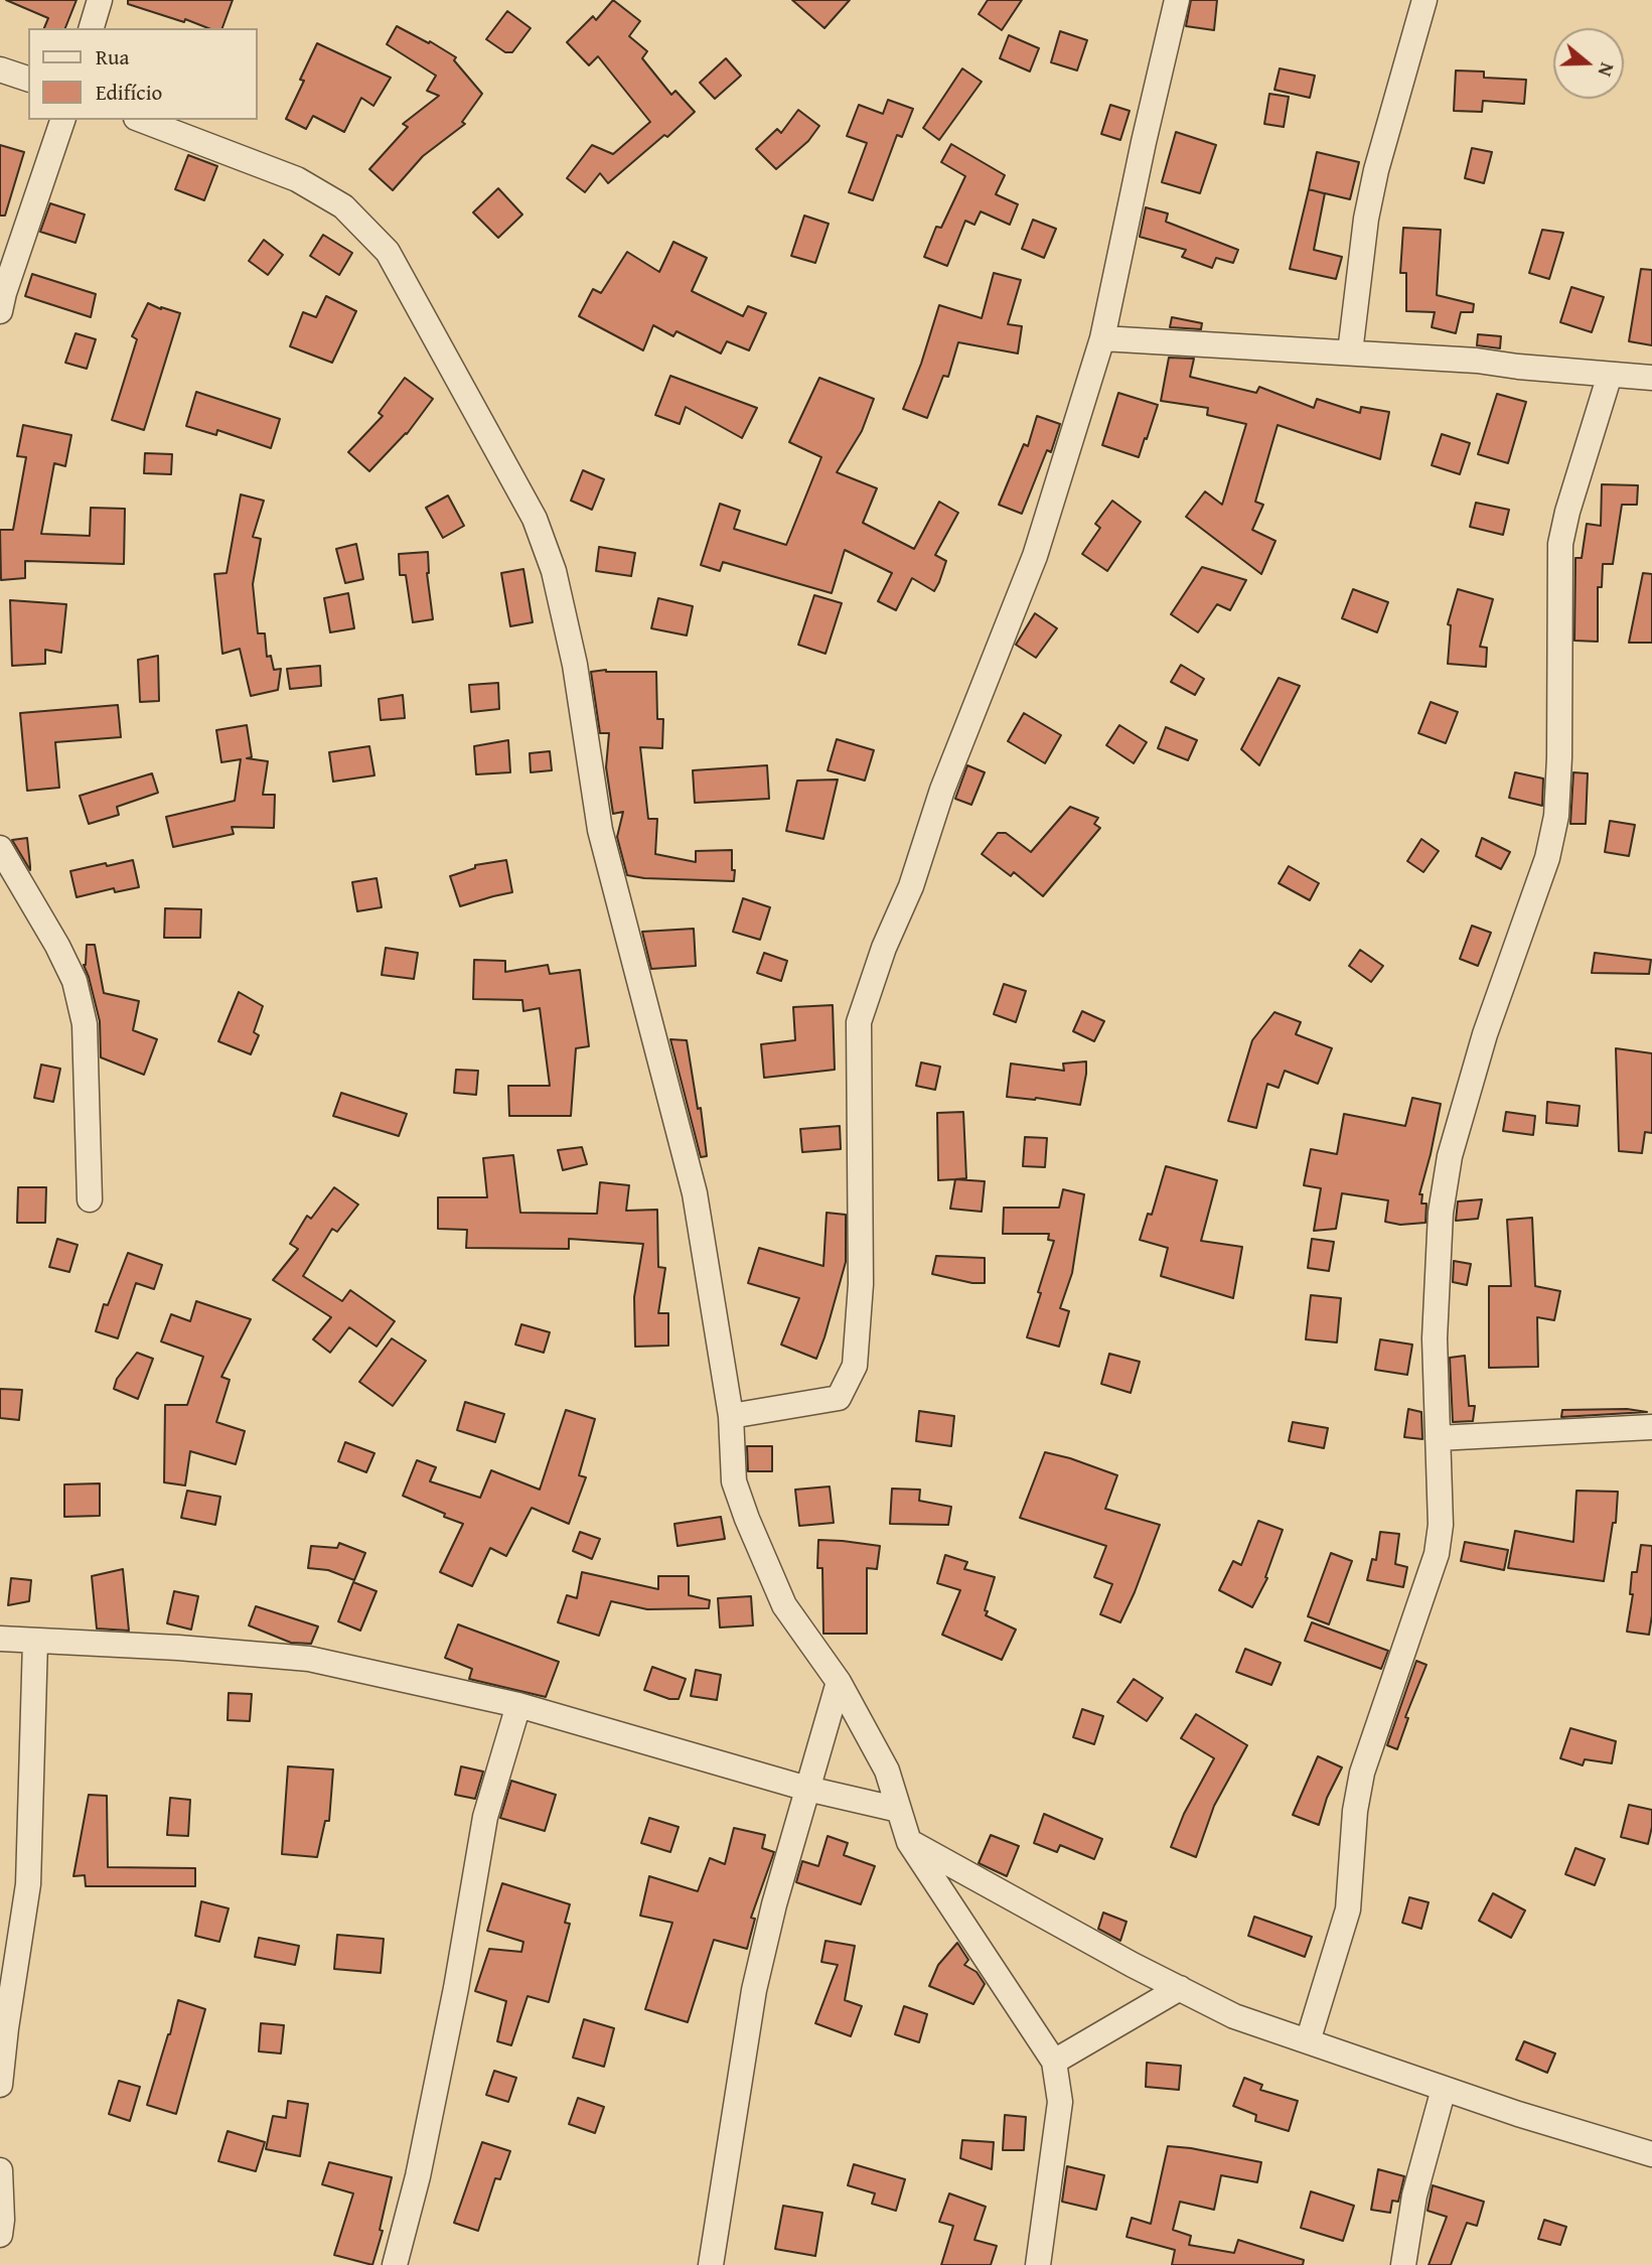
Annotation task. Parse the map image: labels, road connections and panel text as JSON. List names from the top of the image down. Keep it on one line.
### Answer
{"legend":["Rua","Edifício"],"north":"right"}
